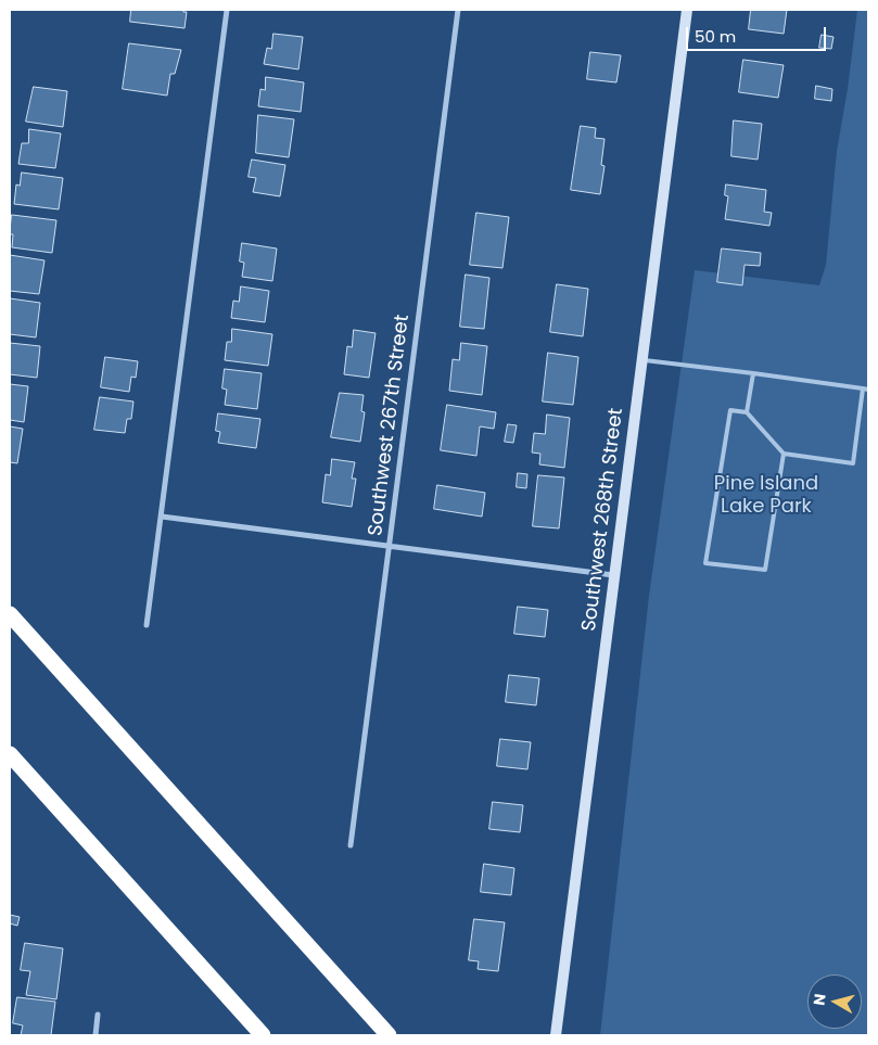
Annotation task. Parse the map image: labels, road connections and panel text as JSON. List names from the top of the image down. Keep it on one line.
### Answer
{"streets":{"main road":["Southwest 268th Street"],"street":["Southwest 267th Street"]},"parks":["Pine Island Lake Park"],"scale_bar":"50 m","north":"left"}
